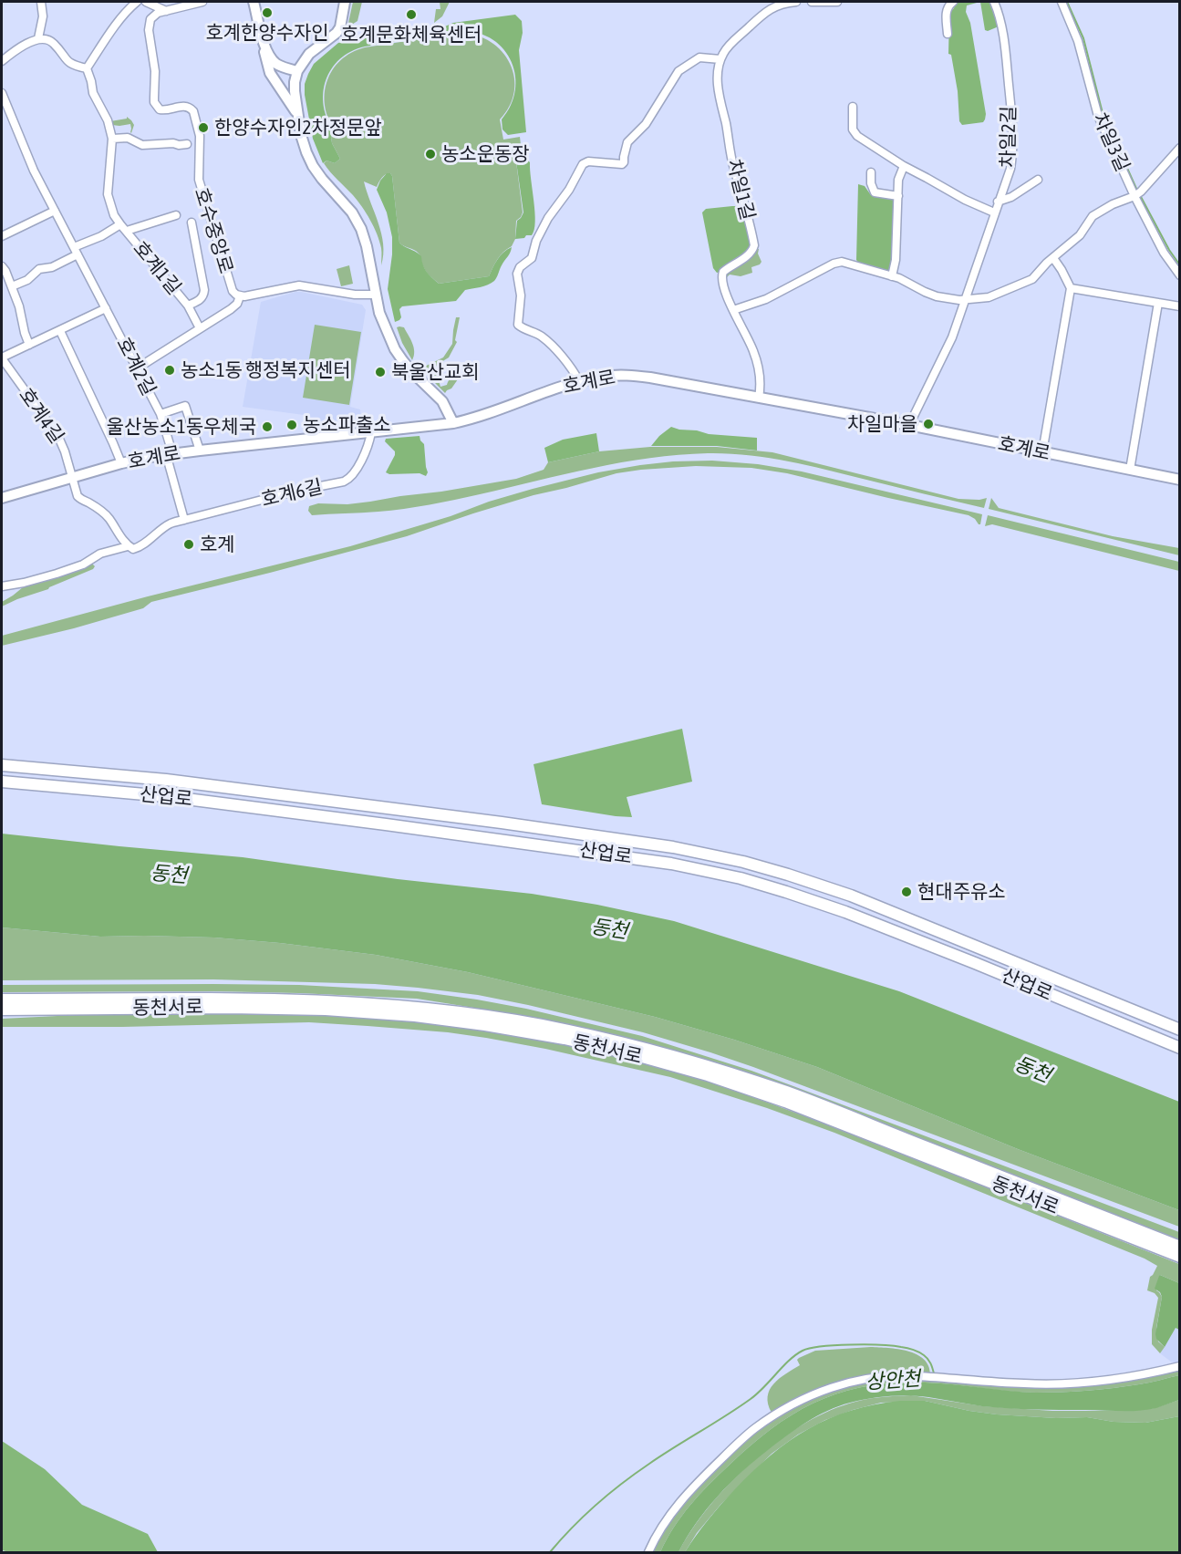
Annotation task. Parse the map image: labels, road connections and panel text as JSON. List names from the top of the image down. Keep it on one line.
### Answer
{"streets":{"main road":["산업로","동천서로"],"street":["차일2길","차일3길","차일1길","호수중앙로","호계1길","호계2길","호계로","호계4길","호계6길"]},"crossings":[["차일2길","호계로"],["차일1길","호계로"],["호계2길","호계로"],["호계로","호계4길"],["호계로","호계6길"]],"water":["동천","상안천"],"places":["호계한양수자인","호계문화체육센터","한양수자인2차정문앞","농소운동장","농소1동 행정복지센터","북울산교회","차일마을","농소파출소","울산농소1동우체국","호계","현대주유소"]}
